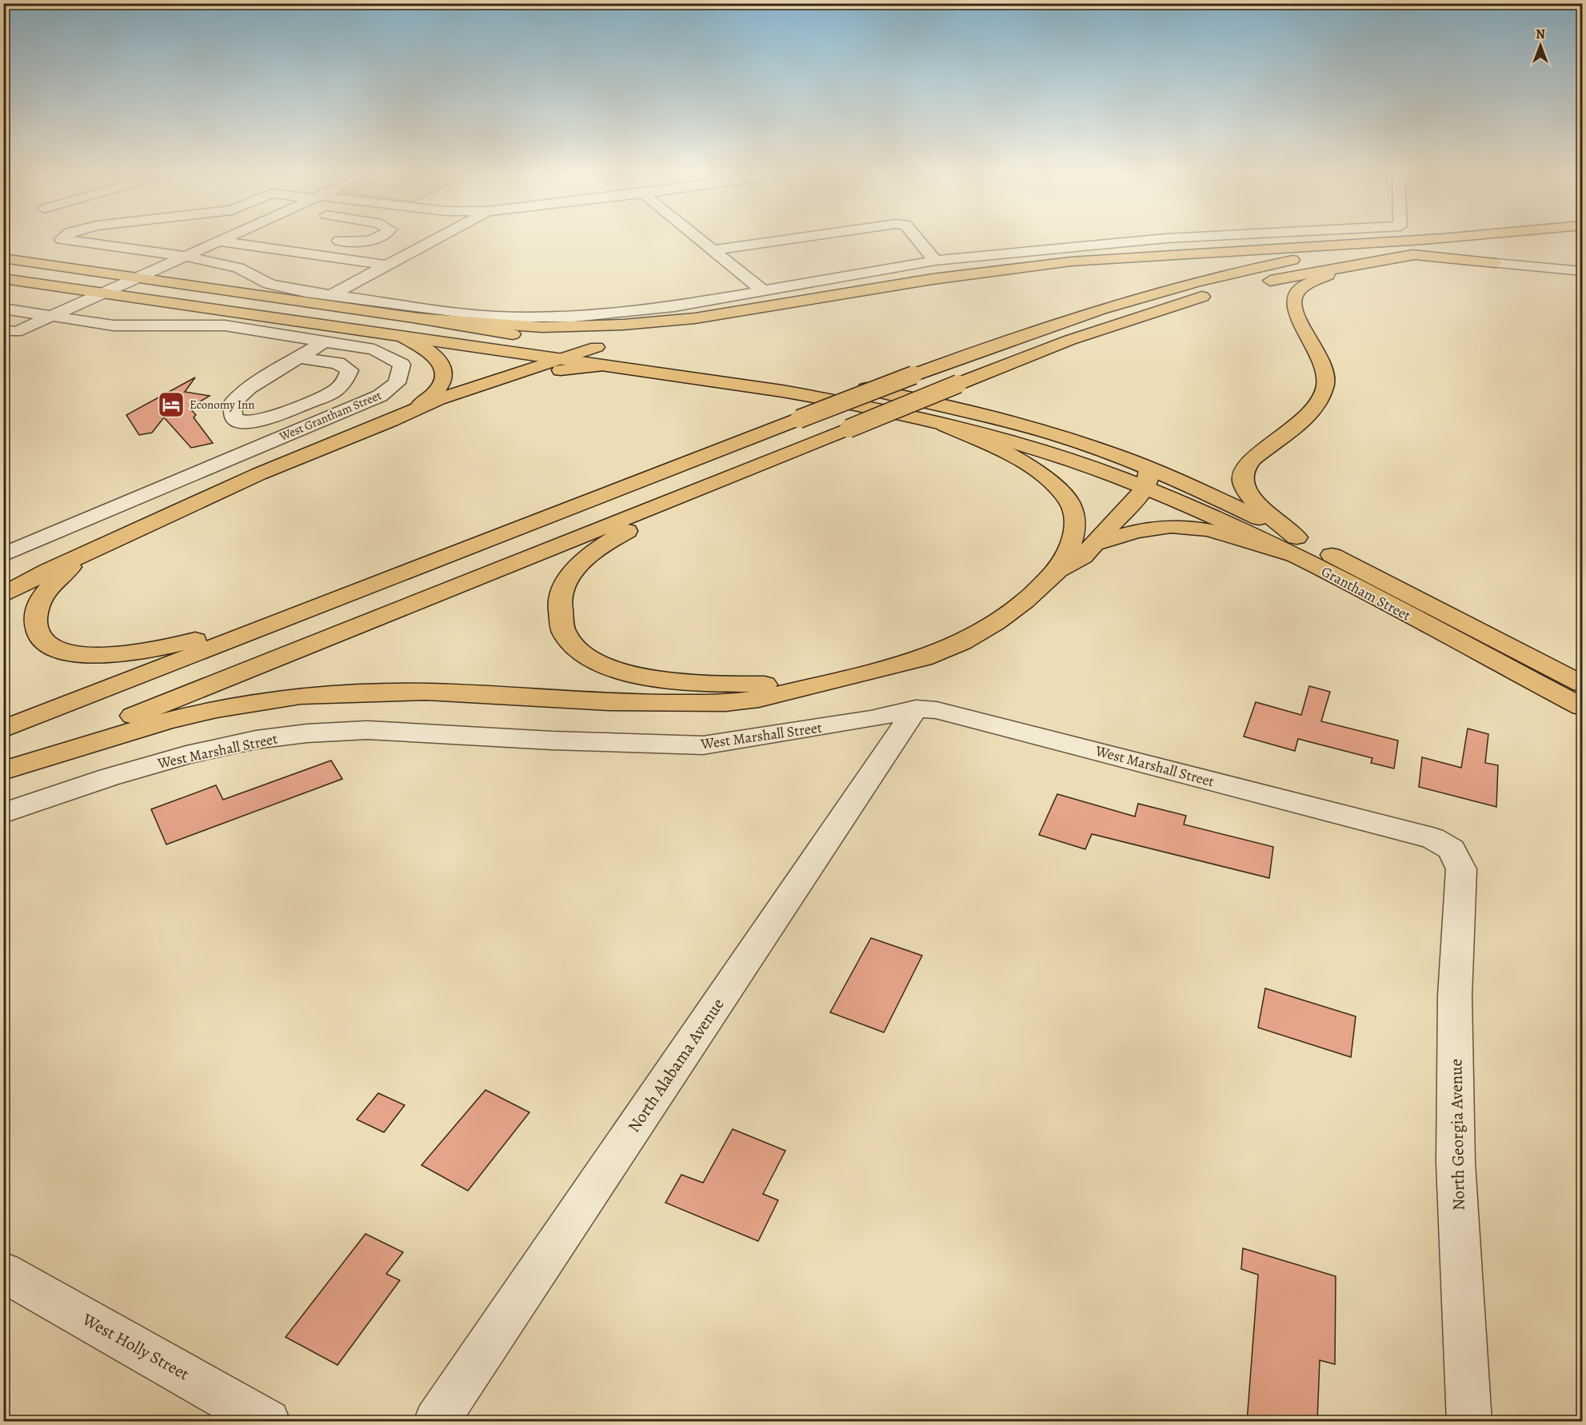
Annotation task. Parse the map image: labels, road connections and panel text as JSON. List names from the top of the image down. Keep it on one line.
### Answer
{"streets":{"main road":["Grantham Street"],"street":["West Grantham Street","West Marshall Street","North Alabama Avenue","North Georgia Avenue","West Holly Street"]},"crossings":[["West Marshall Street","North Alabama Avenue"],["West Marshall Street","North Georgia Avenue"]],"places":{"hotel":["Economy Inn"]},"north":"top"}
